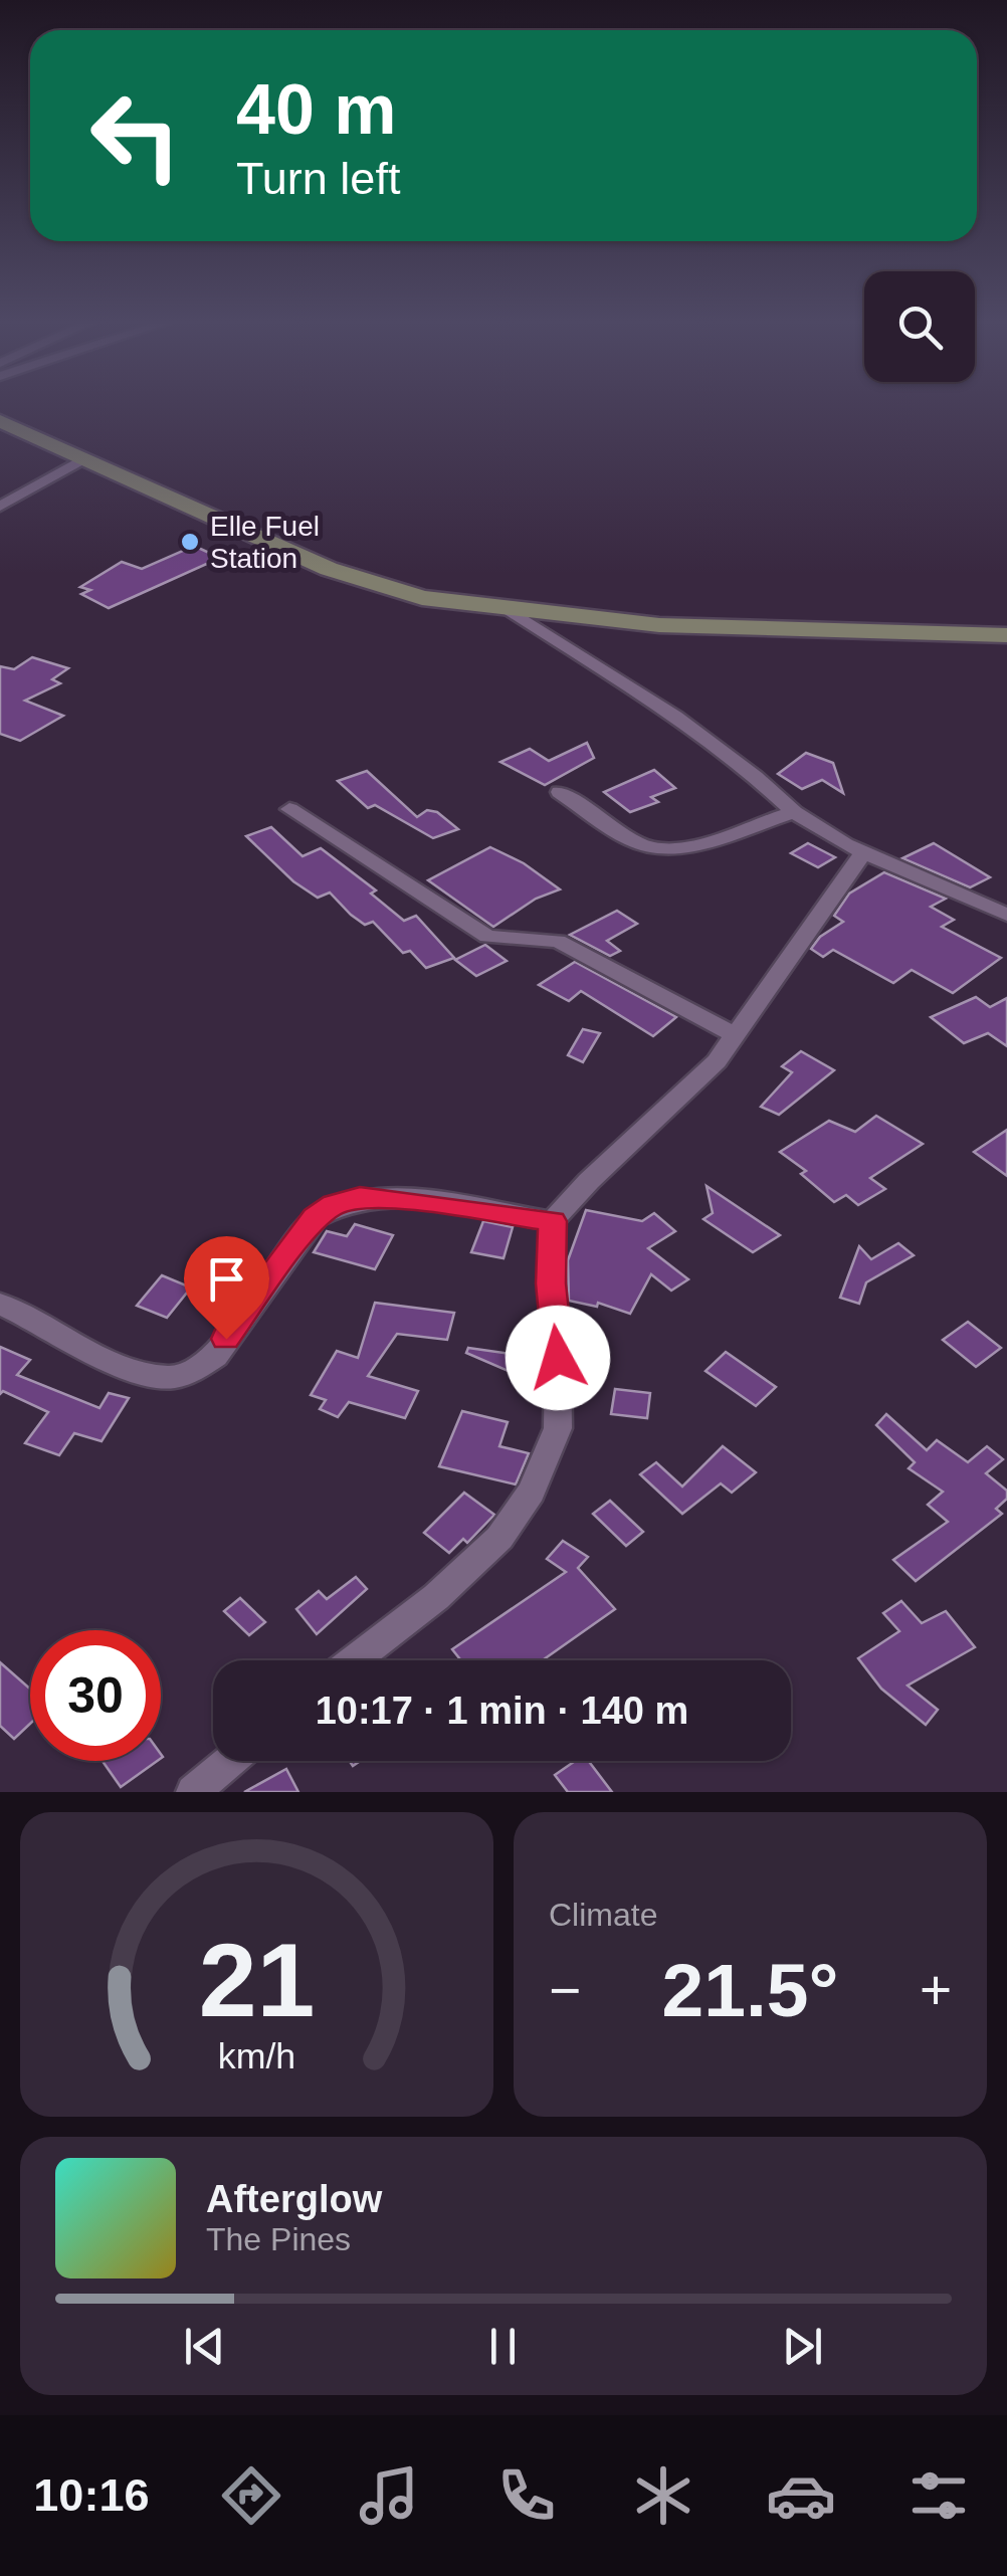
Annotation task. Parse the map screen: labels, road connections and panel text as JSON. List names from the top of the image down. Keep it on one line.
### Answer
{"places":["Elle Fuel Station"],"page":{"turn":["40 m","Turn left"],"limit":"30","trip":"10:17 · 1 min · 140 m","tile":"Climate","heat":["−","21.5°","+"],"song":["Afterglow","The Pines"],"tabs":"10:16","gauge":["21","km/h"]}}
